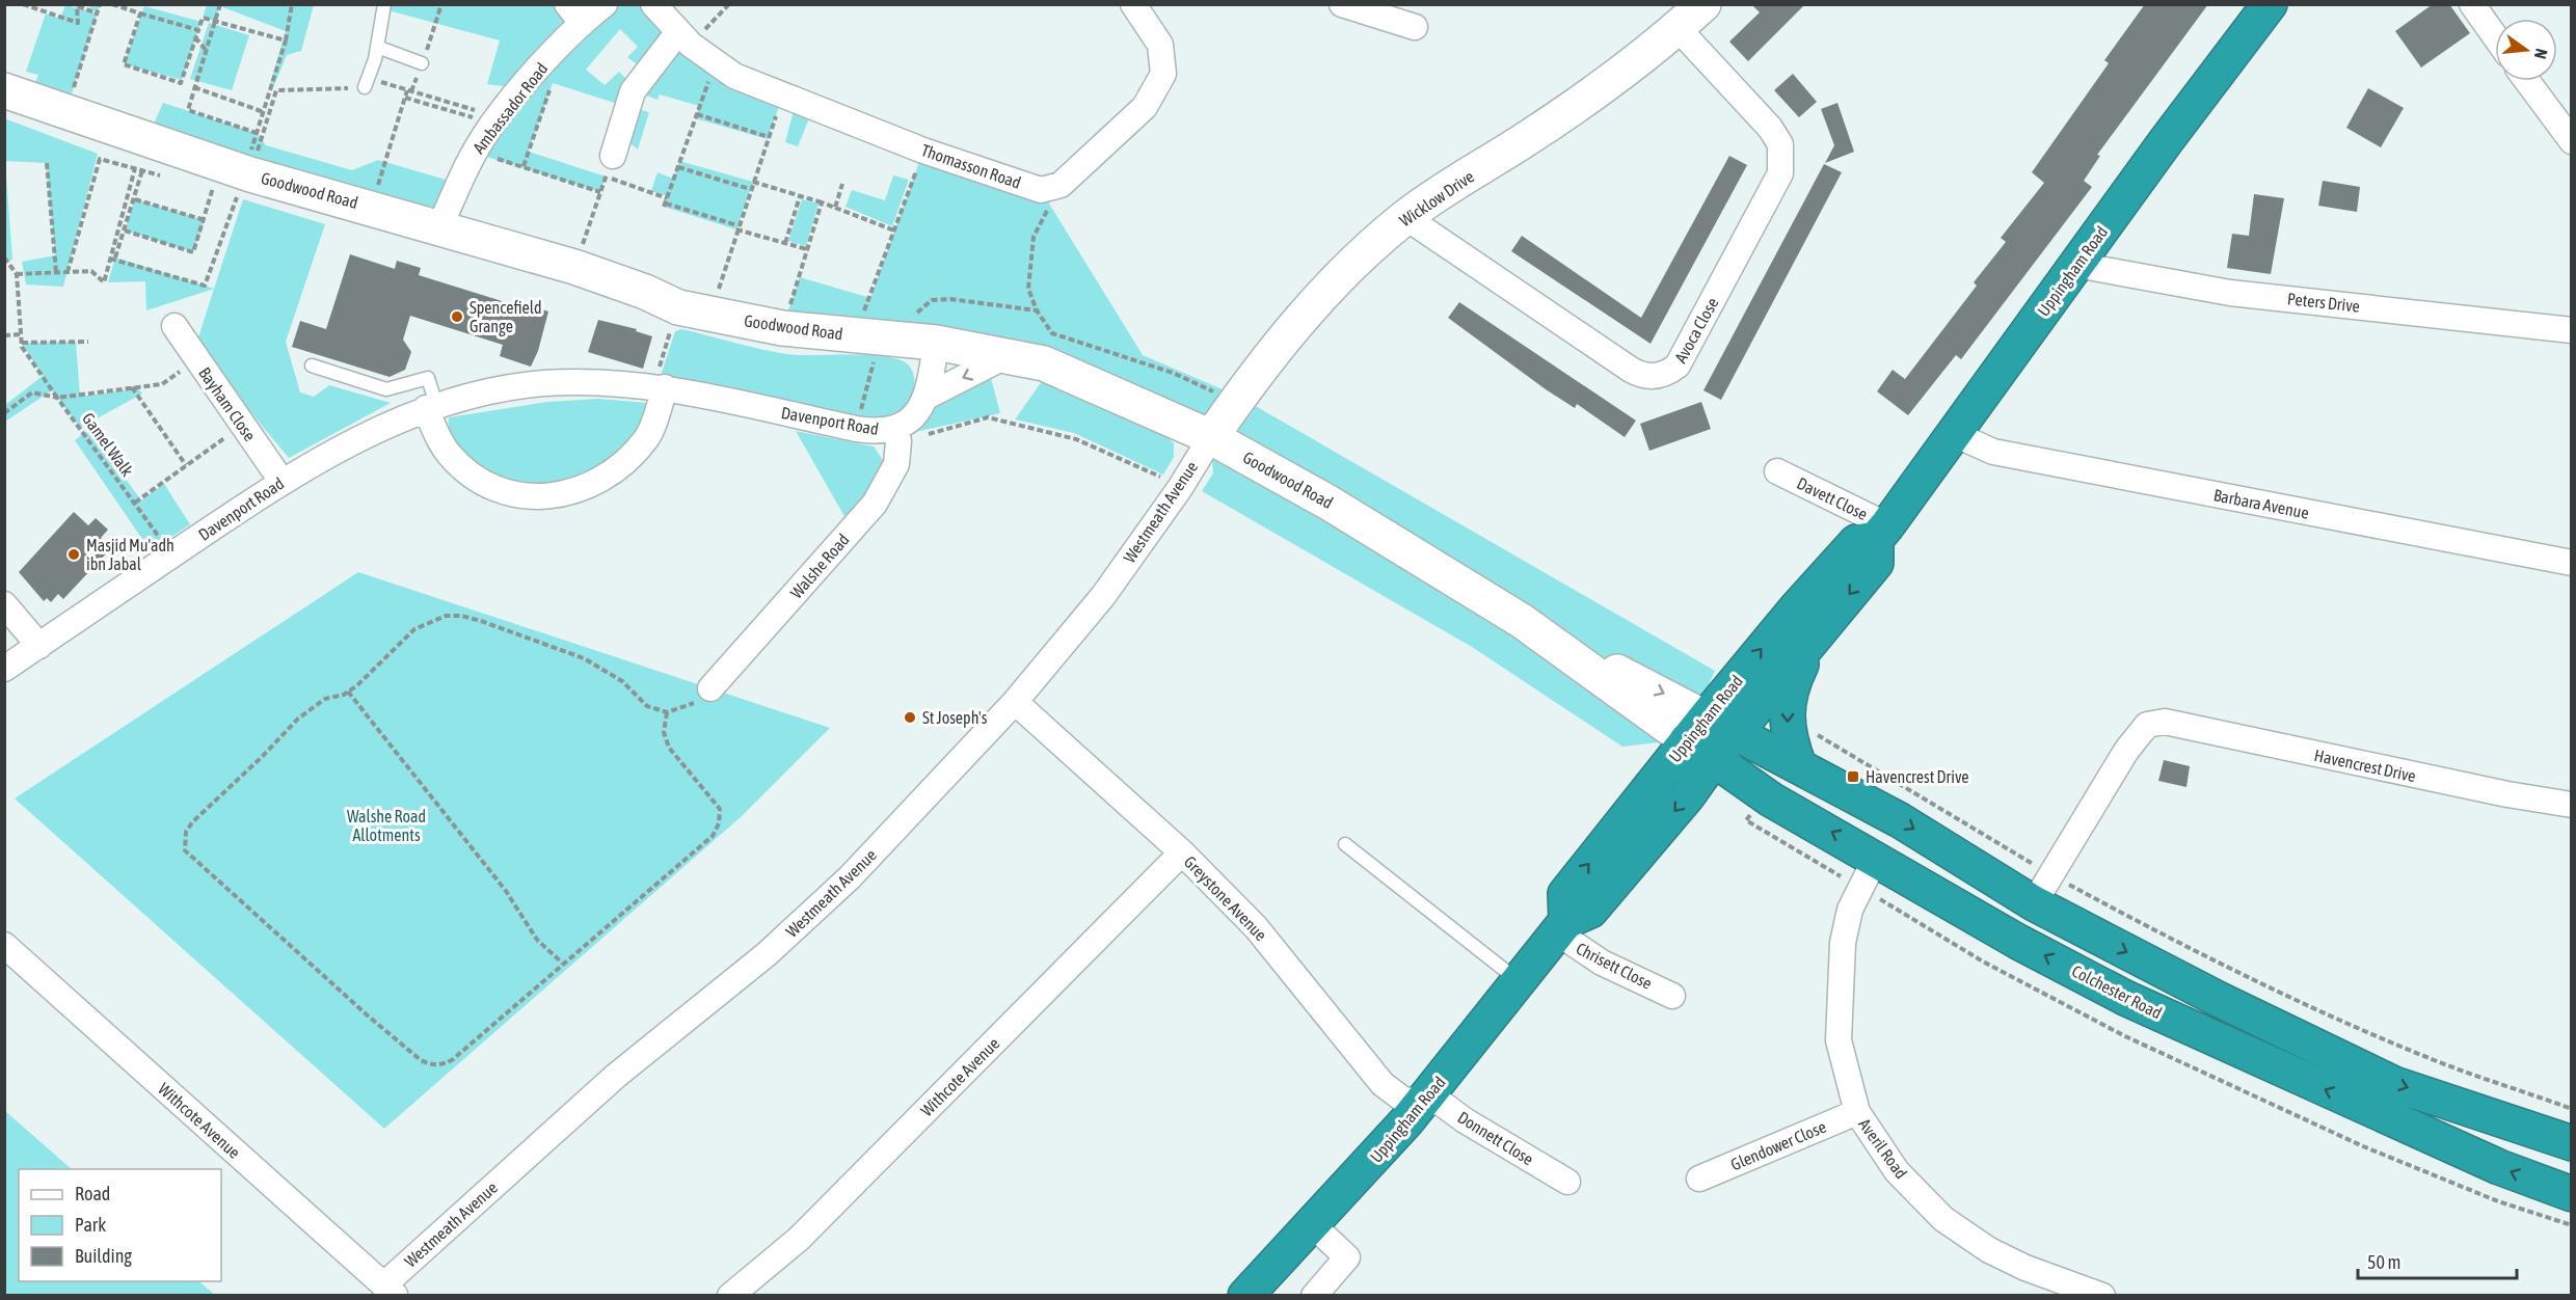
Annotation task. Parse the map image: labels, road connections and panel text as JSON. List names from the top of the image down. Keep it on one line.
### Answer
{"streets":{"highway":["Uppingham Road","Colchester Road"],"street":["Ambassador Road","Thomasson Road","Goodwood Road","Wicklow Drive","Peters Drive","Avoca Close","Bayham Close","Davenport Road","Davett Close","Barbara Avenue","Westmeath Avenue","Walshe Road","Havencrest Drive","Greystone Avenue","Chrisett Close","Withcote Avenue","Donnett Close","Glendower Close","Averil Road"],"path":["Gamel Walk"]},"crossings":[["Ambassador Road","Goodwood Road"],["Goodwood Road","Wicklow Drive"],["Goodwood Road","Uppingham Road"],["Goodwood Road","Davenport Road"],["Goodwood Road","Westmeath Avenue"],["Goodwood Road","Colchester Road"],["Wicklow Drive","Avoca Close"],["Wicklow Drive","Westmeath Avenue"],["Uppingham Road","Peters Drive"],["Uppingham Road","Davett Close"],["Uppingham Road","Barbara Avenue"],["Uppingham Road","Greystone Avenue"],["Uppingham Road","Chrisett Close"],["Uppingham Road","Colchester Road"],["Uppingham Road","Donnett Close"],["Bayham Close","Davenport Road"],["Davenport Road","Gamel Walk"],["Davenport Road","Walshe Road"],["Westmeath Avenue","Greystone Avenue"],["Westmeath Avenue","Withcote Avenue"],["Greystone Avenue","Withcote Avenue"],["Greystone Avenue","Donnett Close"],["Colchester Road","Averil Road"],["Glendower Close","Averil Road"]],"parks":["Walshe Road Allotments"],"places":{"other":["Spencefield Grange","Masjid Mu'adh ibn Jabal","St Joseph's"],"transit":["Havencrest Drive"]},"legend":["Road","Park","Building"],"scale_bar":"50 m","north":"right"}
